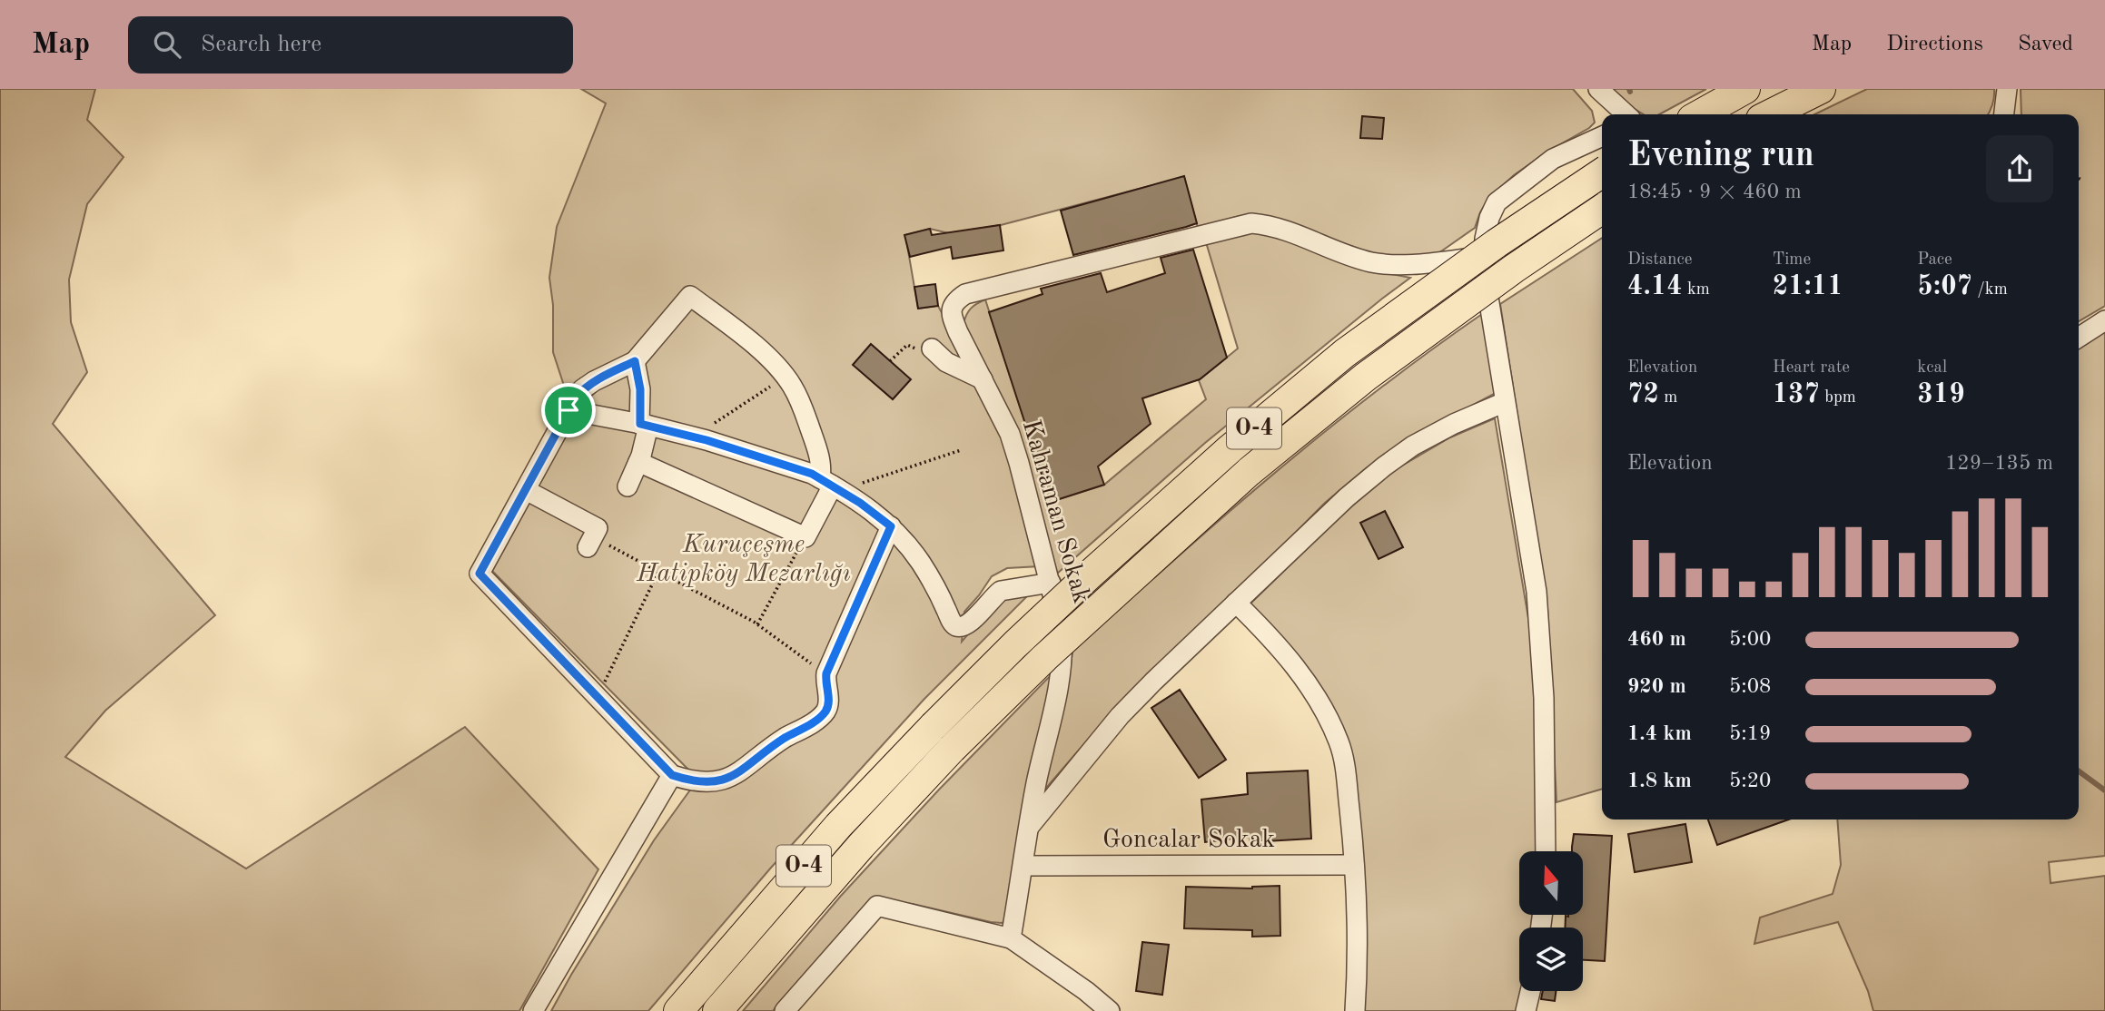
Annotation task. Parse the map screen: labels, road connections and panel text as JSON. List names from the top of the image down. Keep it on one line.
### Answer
{"streets":{"highway":["O-4"],"street":["Kahraman Sokak","Goncalar Sokak"]},"crossings":[["Kahraman Sokak","Goncalar Sokak"]],"parks":["Kuruçeşme Hatipköy Mezarlığı"],"north":"top","page":{"header":"Map","search":"Search here","nav":["Map","Directions","Saved"],"heading":["Evening run","18:45 · 9 × 460 m"],"stats":[["Distance","4.14 km"],["Time","21:11"],["Pace","5:07 /km"],["Elevation","72 m"],["Heart rate","137 bpm"],["kcal","319"]],"chart":["Elevation","129–135 m"],"list":[{"name":"460 m","note":"5:00"},{"name":"920 m","note":"5:08"},{"name":"1.4 km","note":"5:19"},{"name":"1.8 km","note":"5:20"}]}}
